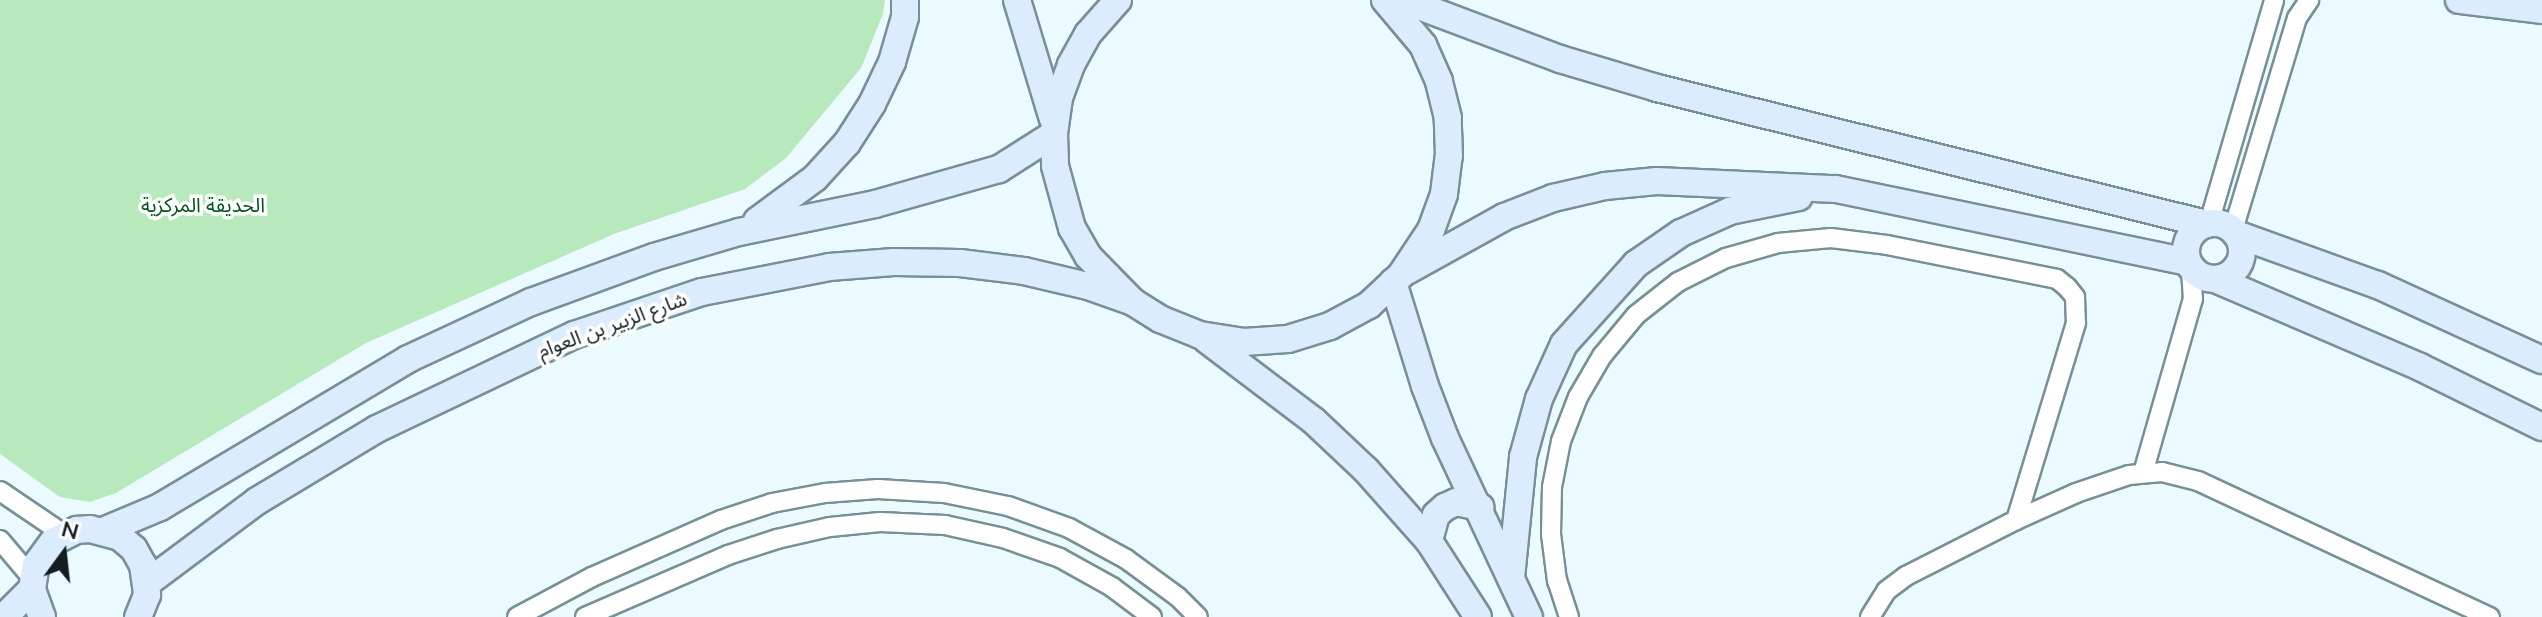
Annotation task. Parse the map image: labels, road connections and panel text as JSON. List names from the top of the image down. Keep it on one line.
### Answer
{"streets":{"street":["شارع الزبير بن العوام"]},"parks":["الحديقة المركزية"],"north":"top"}
